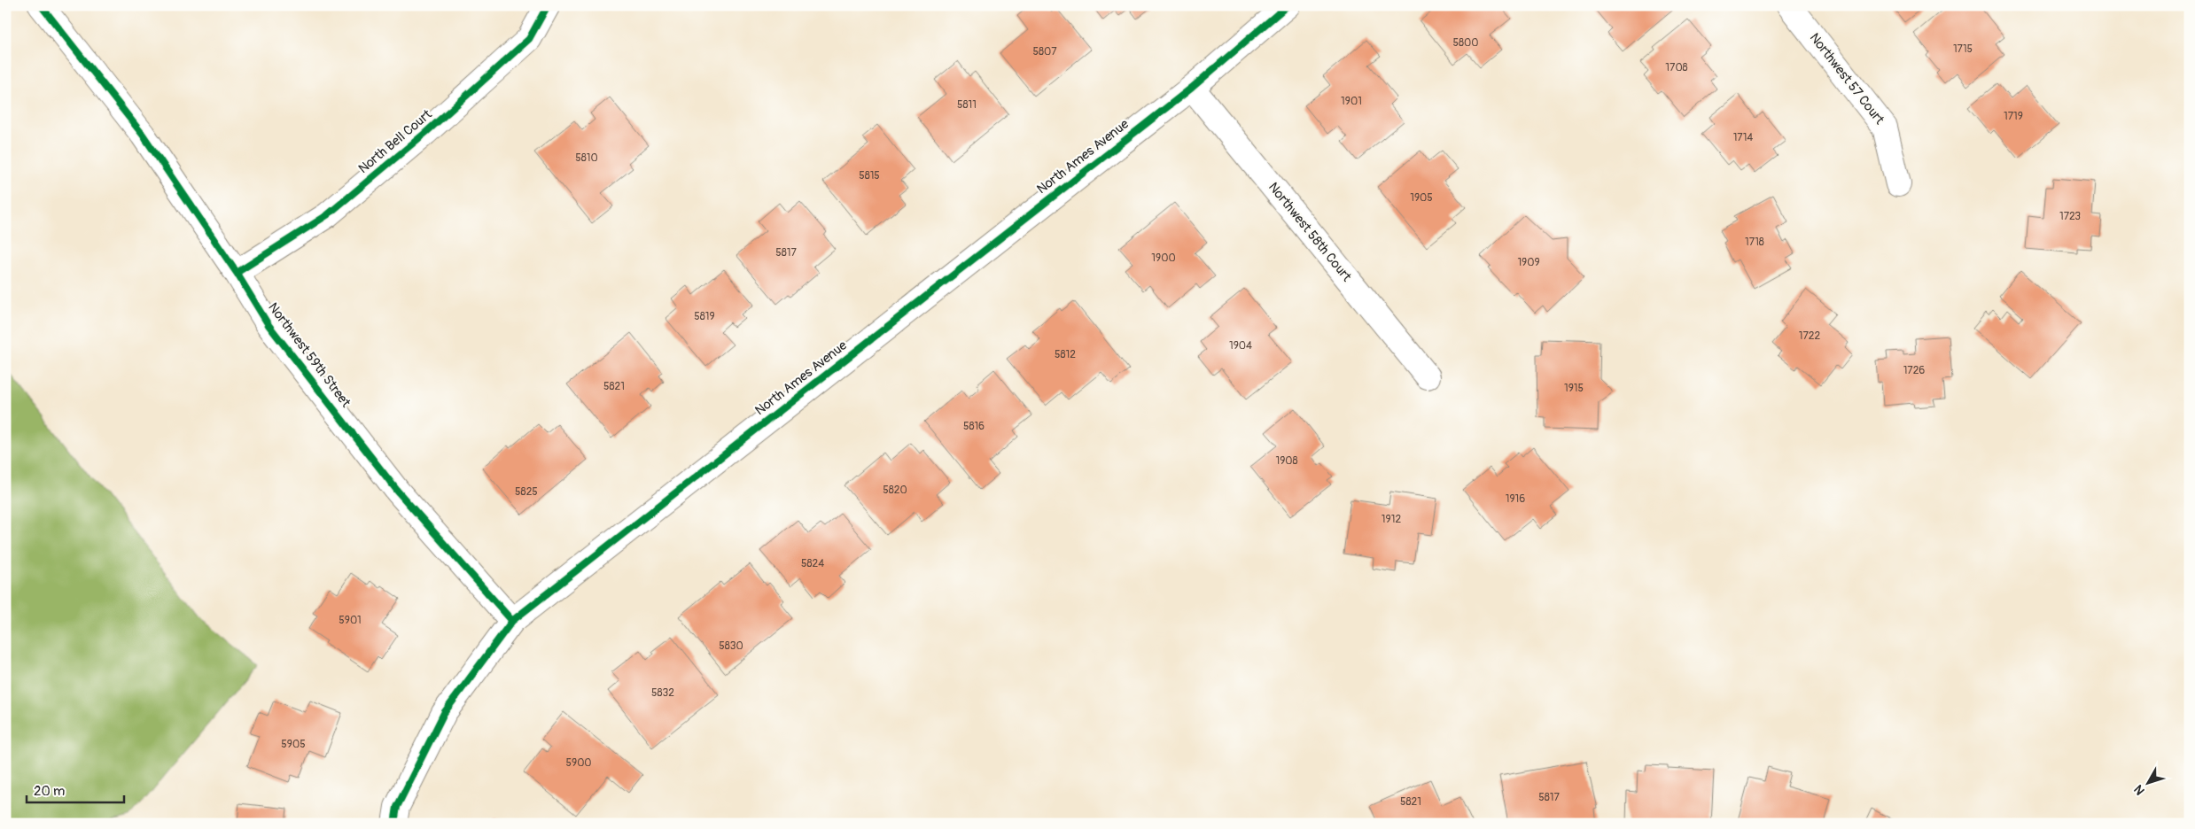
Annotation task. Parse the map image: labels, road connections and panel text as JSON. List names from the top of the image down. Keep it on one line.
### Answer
{"streets":{"street":["Northwest 57 Court","North Bell Court","North Ames Avenue","Northwest 58th Court","Northwest 59th Street"]},"crossings":[["North Bell Court","Northwest 59th Street"],["North Ames Avenue","Northwest 58th Court"],["North Ames Avenue","Northwest 59th Street"]],"house_numbers":["5800","1715","5807","1708","1901","5811","1719","1714","5810","5815","1905","1723","1718","5817","1900","1909","5819","1722","1904","5812","1726","5821","1915","5816","1908","5820","5825","1916","1912","5824","5901","5830","5832","5905","5900","5817","5821"],"scale_bar":"20 m","north":"bottom left"}
